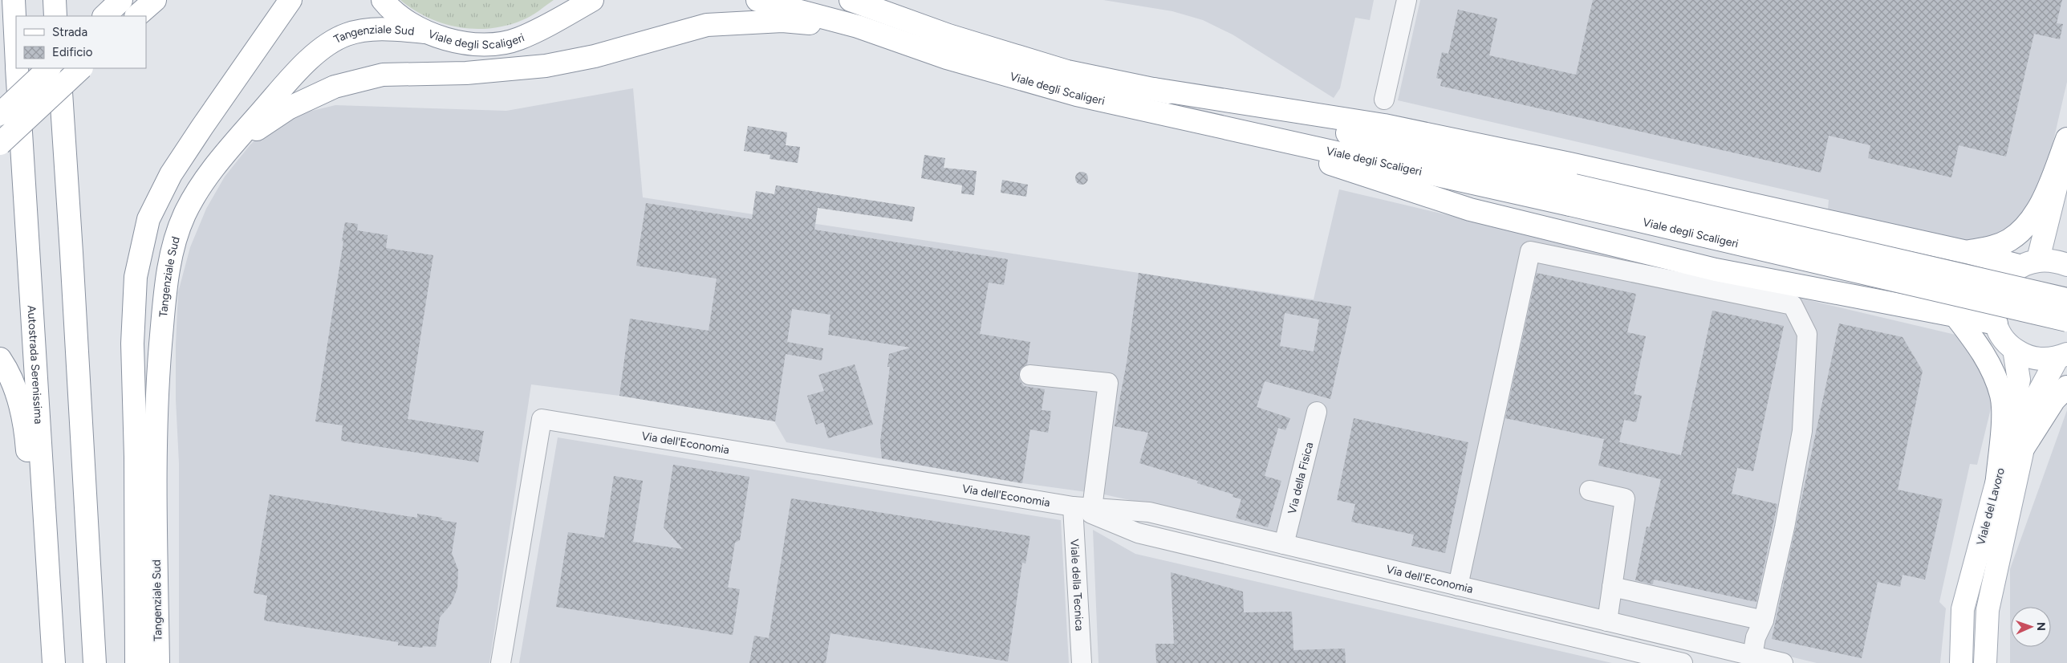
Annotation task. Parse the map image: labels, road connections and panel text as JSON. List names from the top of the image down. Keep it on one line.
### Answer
{"streets":{"main road":["Viale degli Scaligeri","Tangenziale Sud","Autostrada Serenissima","Viale del Lavoro"],"street":["Via dell'Economia","Via della Fisica","Viale della Tecnica"]},"crossings":[["Viale degli Scaligeri","Tangenziale Sud"],["Via dell'Economia","Via della Fisica"],["Via dell'Economia","Viale della Tecnica"]],"legend":["Strada","Edificio"],"north":"right"}
